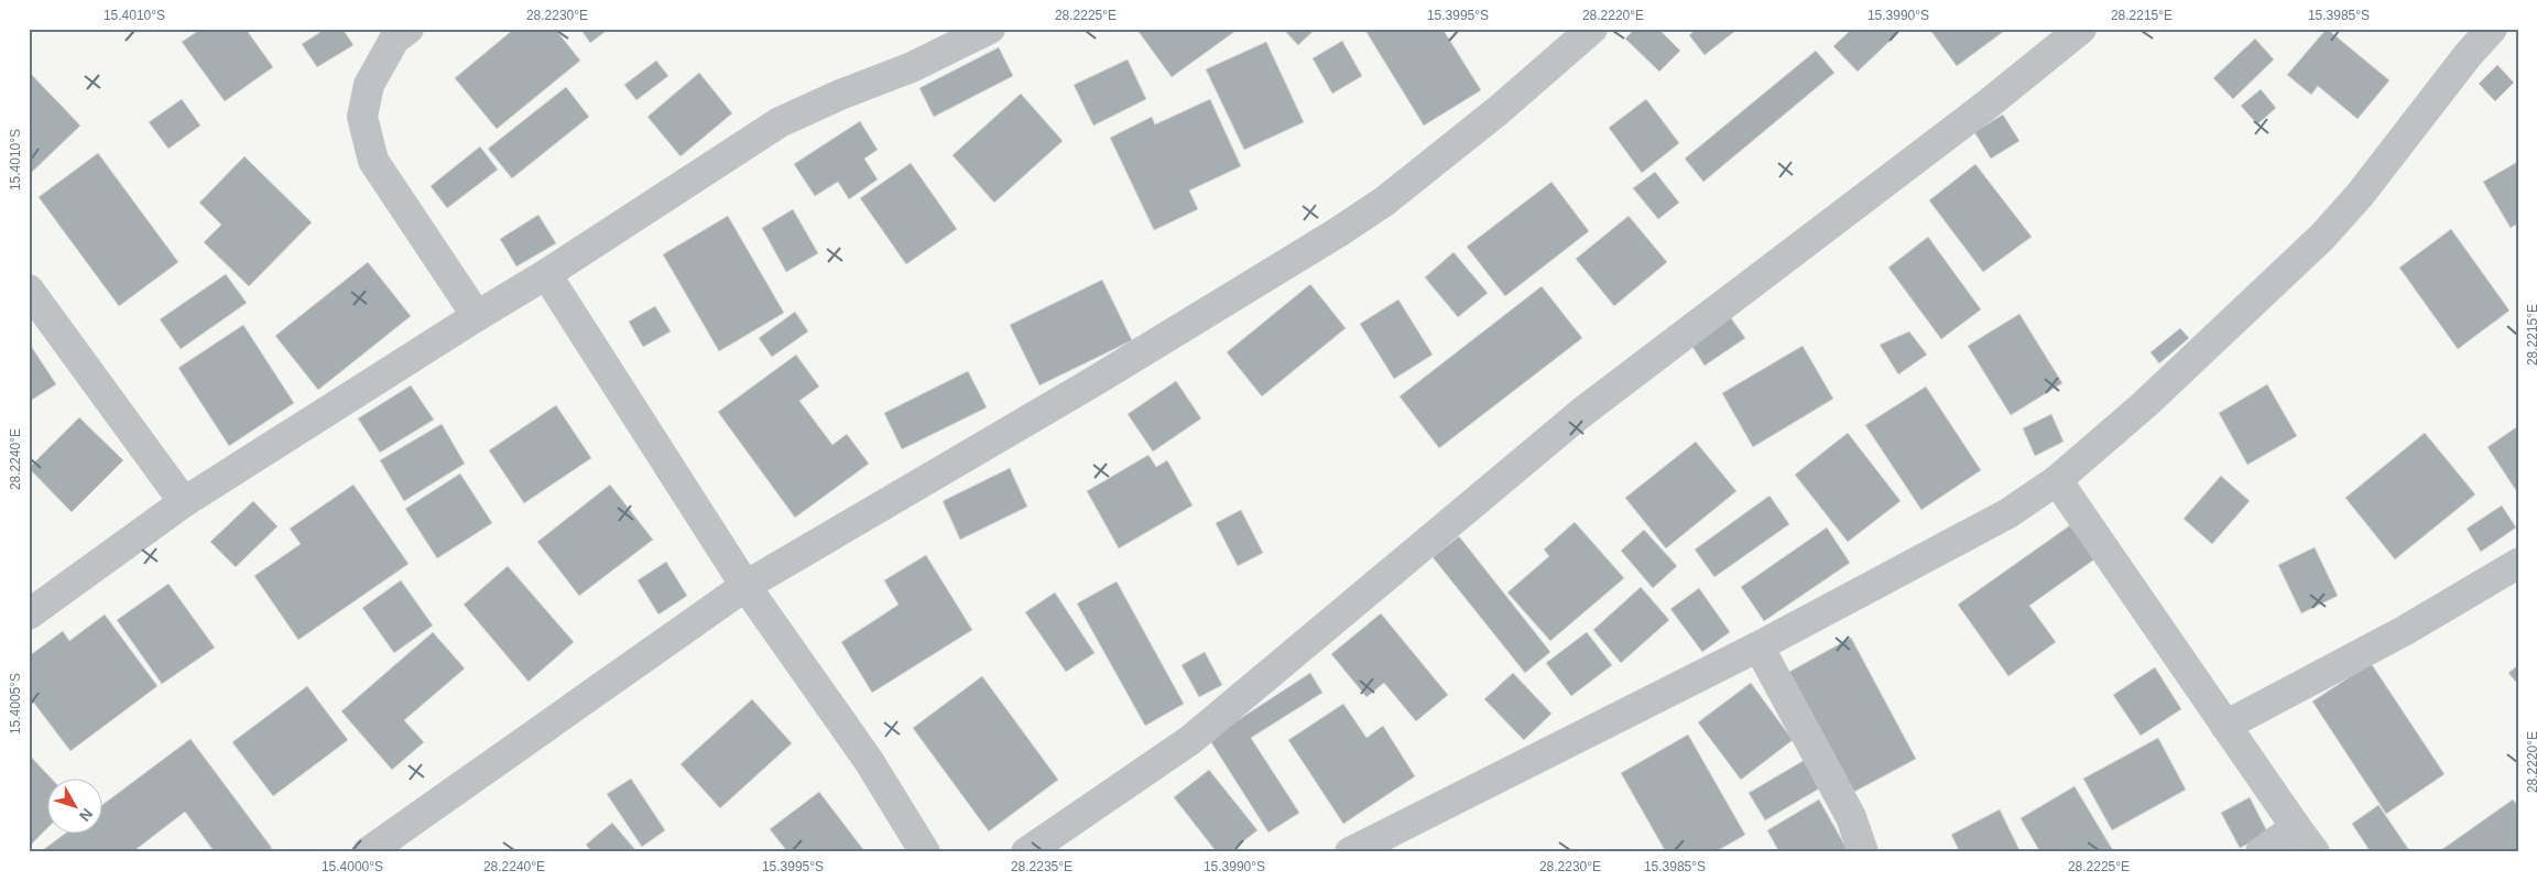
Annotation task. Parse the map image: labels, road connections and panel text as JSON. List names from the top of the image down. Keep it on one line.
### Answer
{"north":"bottom right","coordinates":["15.4010°S","28.2230°E","28.2225°E","15.3995°S","28.2220°E","15.3990°S","28.2215°E","15.3985°S","28.2240°E","15.4005°S","15.4000°S","28.2235°E"]}
